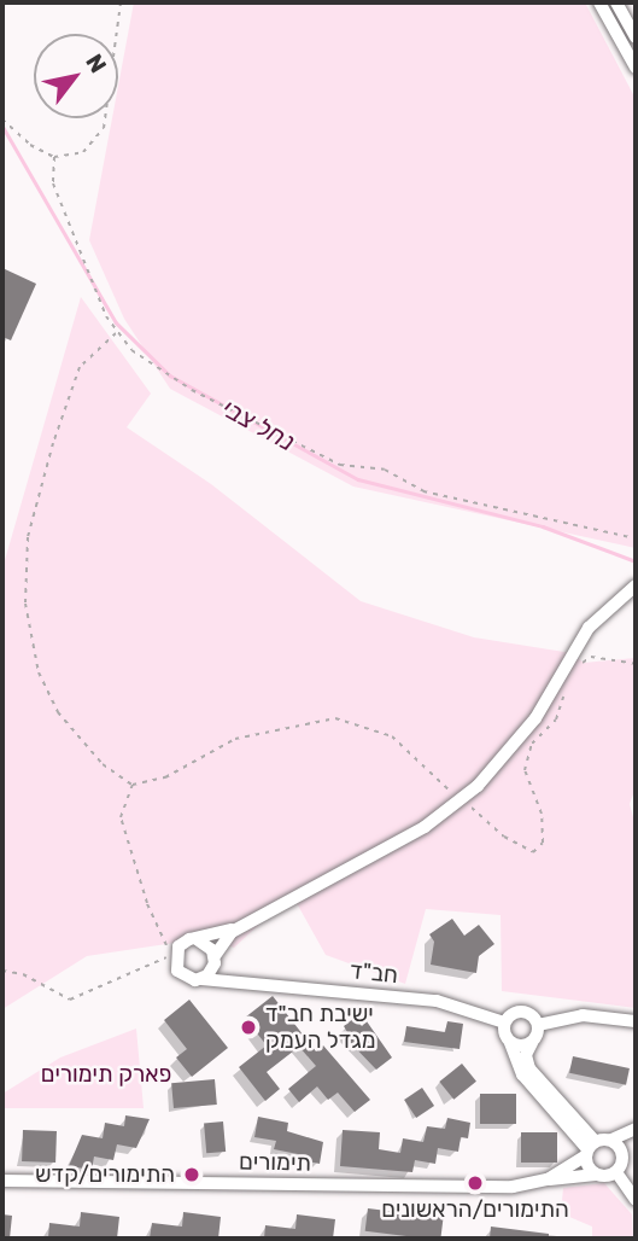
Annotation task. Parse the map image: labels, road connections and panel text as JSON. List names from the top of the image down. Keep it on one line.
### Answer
{"streets":{"street":["חב\"ד","תימורים"]},"water":["נחל צבי"],"parks":["פארק תימורים"],"places":["ישיבת חב\"ד מגדל העמק","התימורים/קדש","התימורים/הראשונים"],"north":"top right"}
